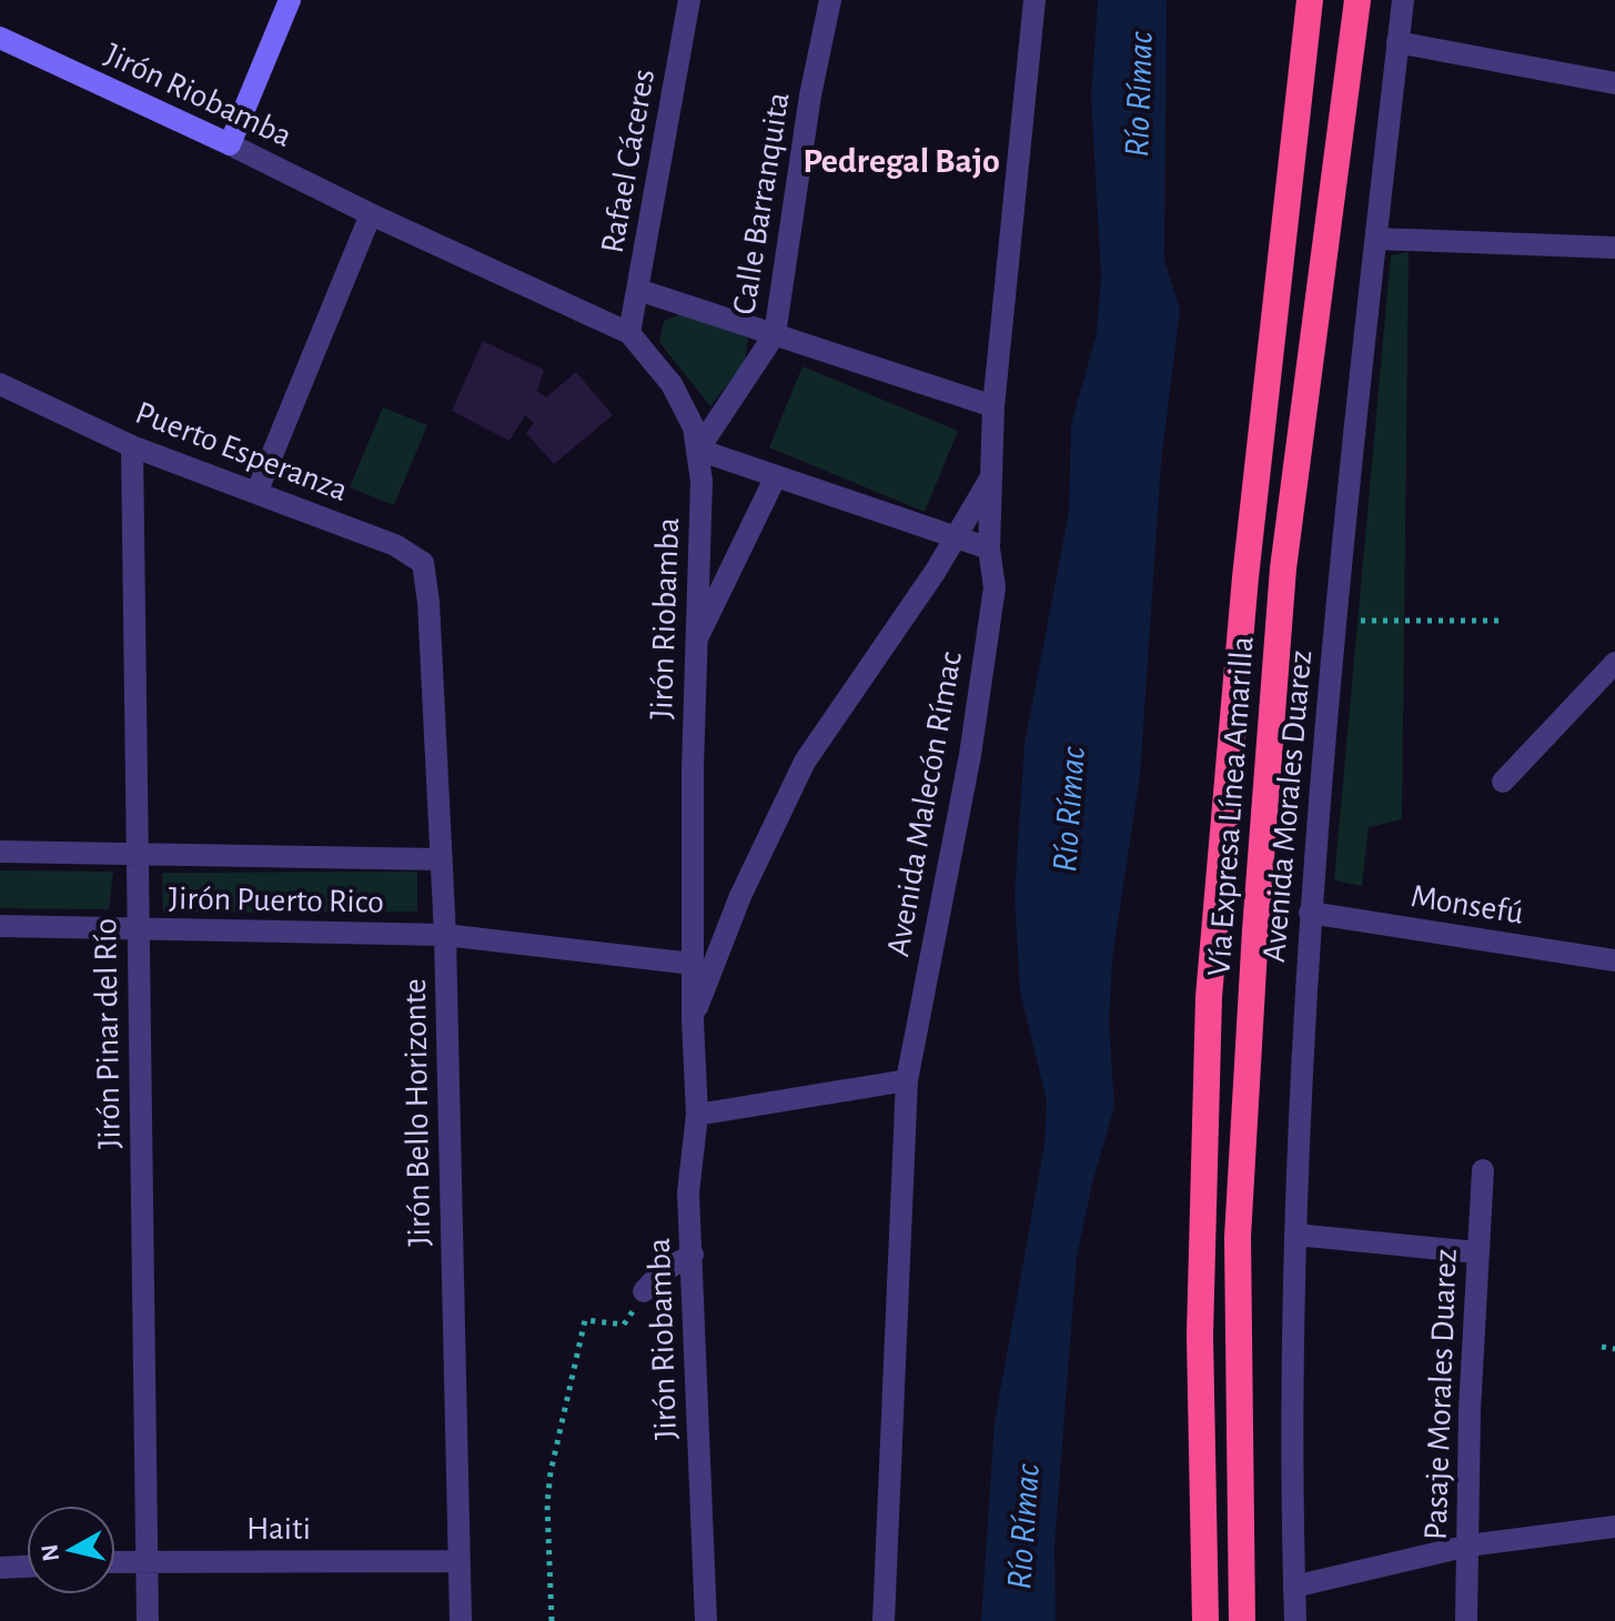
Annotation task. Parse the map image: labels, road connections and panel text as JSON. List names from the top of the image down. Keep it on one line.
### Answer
{"streets":{"highway":["Vía Expresa Línea Amarilla"],"main road":["Jirón Riobamba"],"street":["Rafael Cáceres","Calle Barranquita","Puerto Esperanza","Avenida Malecón Rímac","Avenida Morales Duarez","Jirón Puerto Rico","Monsefú","Jirón Pinar del Río","Jirón Bello Horizonte","Pasaje Morales Duarez","Haiti"]},"crossings":[["Jirón Riobamba","Rafael Cáceres"],["Jirón Riobamba","Calle Barranquita"],["Jirón Riobamba","Jirón Puerto Rico"],["Puerto Esperanza","Jirón Pinar del Río"],["Puerto Esperanza","Jirón Bello Horizonte"],["Avenida Morales Duarez","Monsefú"],["Jirón Puerto Rico","Jirón Pinar del Río"],["Jirón Puerto Rico","Jirón Bello Horizonte"],["Jirón Pinar del Río","Haiti"],["Jirón Bello Horizonte","Haiti"]],"districts":["Pedregal Bajo"],"water":["Río Rímac"],"north":"left"}
